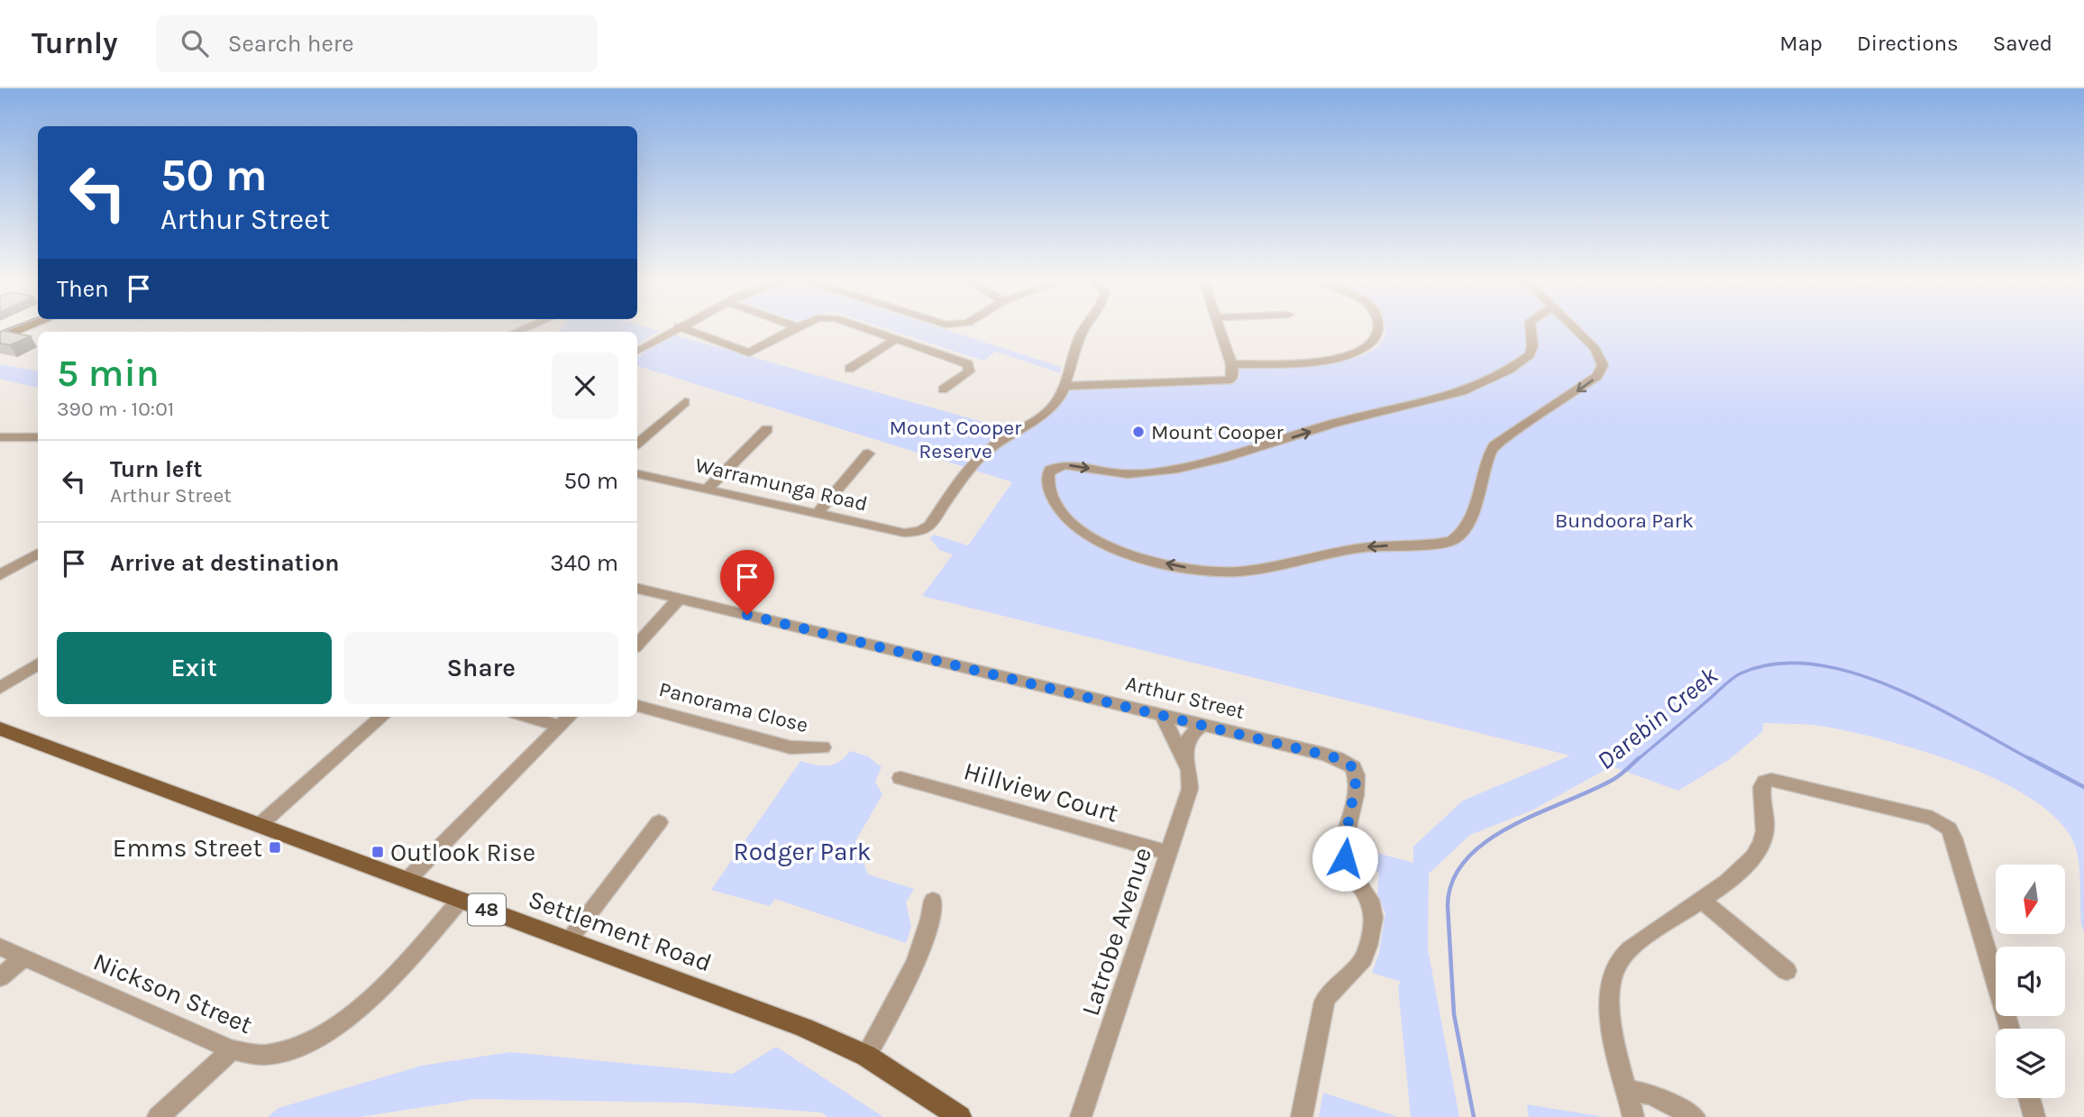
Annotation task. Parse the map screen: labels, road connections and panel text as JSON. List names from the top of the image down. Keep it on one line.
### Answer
{"streets":{"main road":["48","Settlement Road"],"street":["Warramunga Road","Arthur Street","Panorama Close","Hillview Court","Latrobe Avenue","Nickson Street"]},"crossings":[["Arthur Street","Latrobe Avenue"],["Hillview Court","Latrobe Avenue"],["Settlement Road","Nickson Street"]],"water":["Darebin Creek"],"parks":["Mount Cooper Reserve","Bundoora Park","Rodger Park"],"places":{"other":["Mount Cooper"],"transit":["Emms Street","Outlook Rise"]},"north":"bottom","page":{"header":"Turnly","search":"Search here","nav":["Map","Directions","Saved"],"turn":["50 m","Arthur Street"],"then":"Then","heading":["5 min","390 m · 10:01"],"list":[{"name":"Turn left","note":"Arthur Street","value":"50 m"},{"name":"Arrive at destination","value":"340 m"}],"buttons":["Exit","Share"]}}
